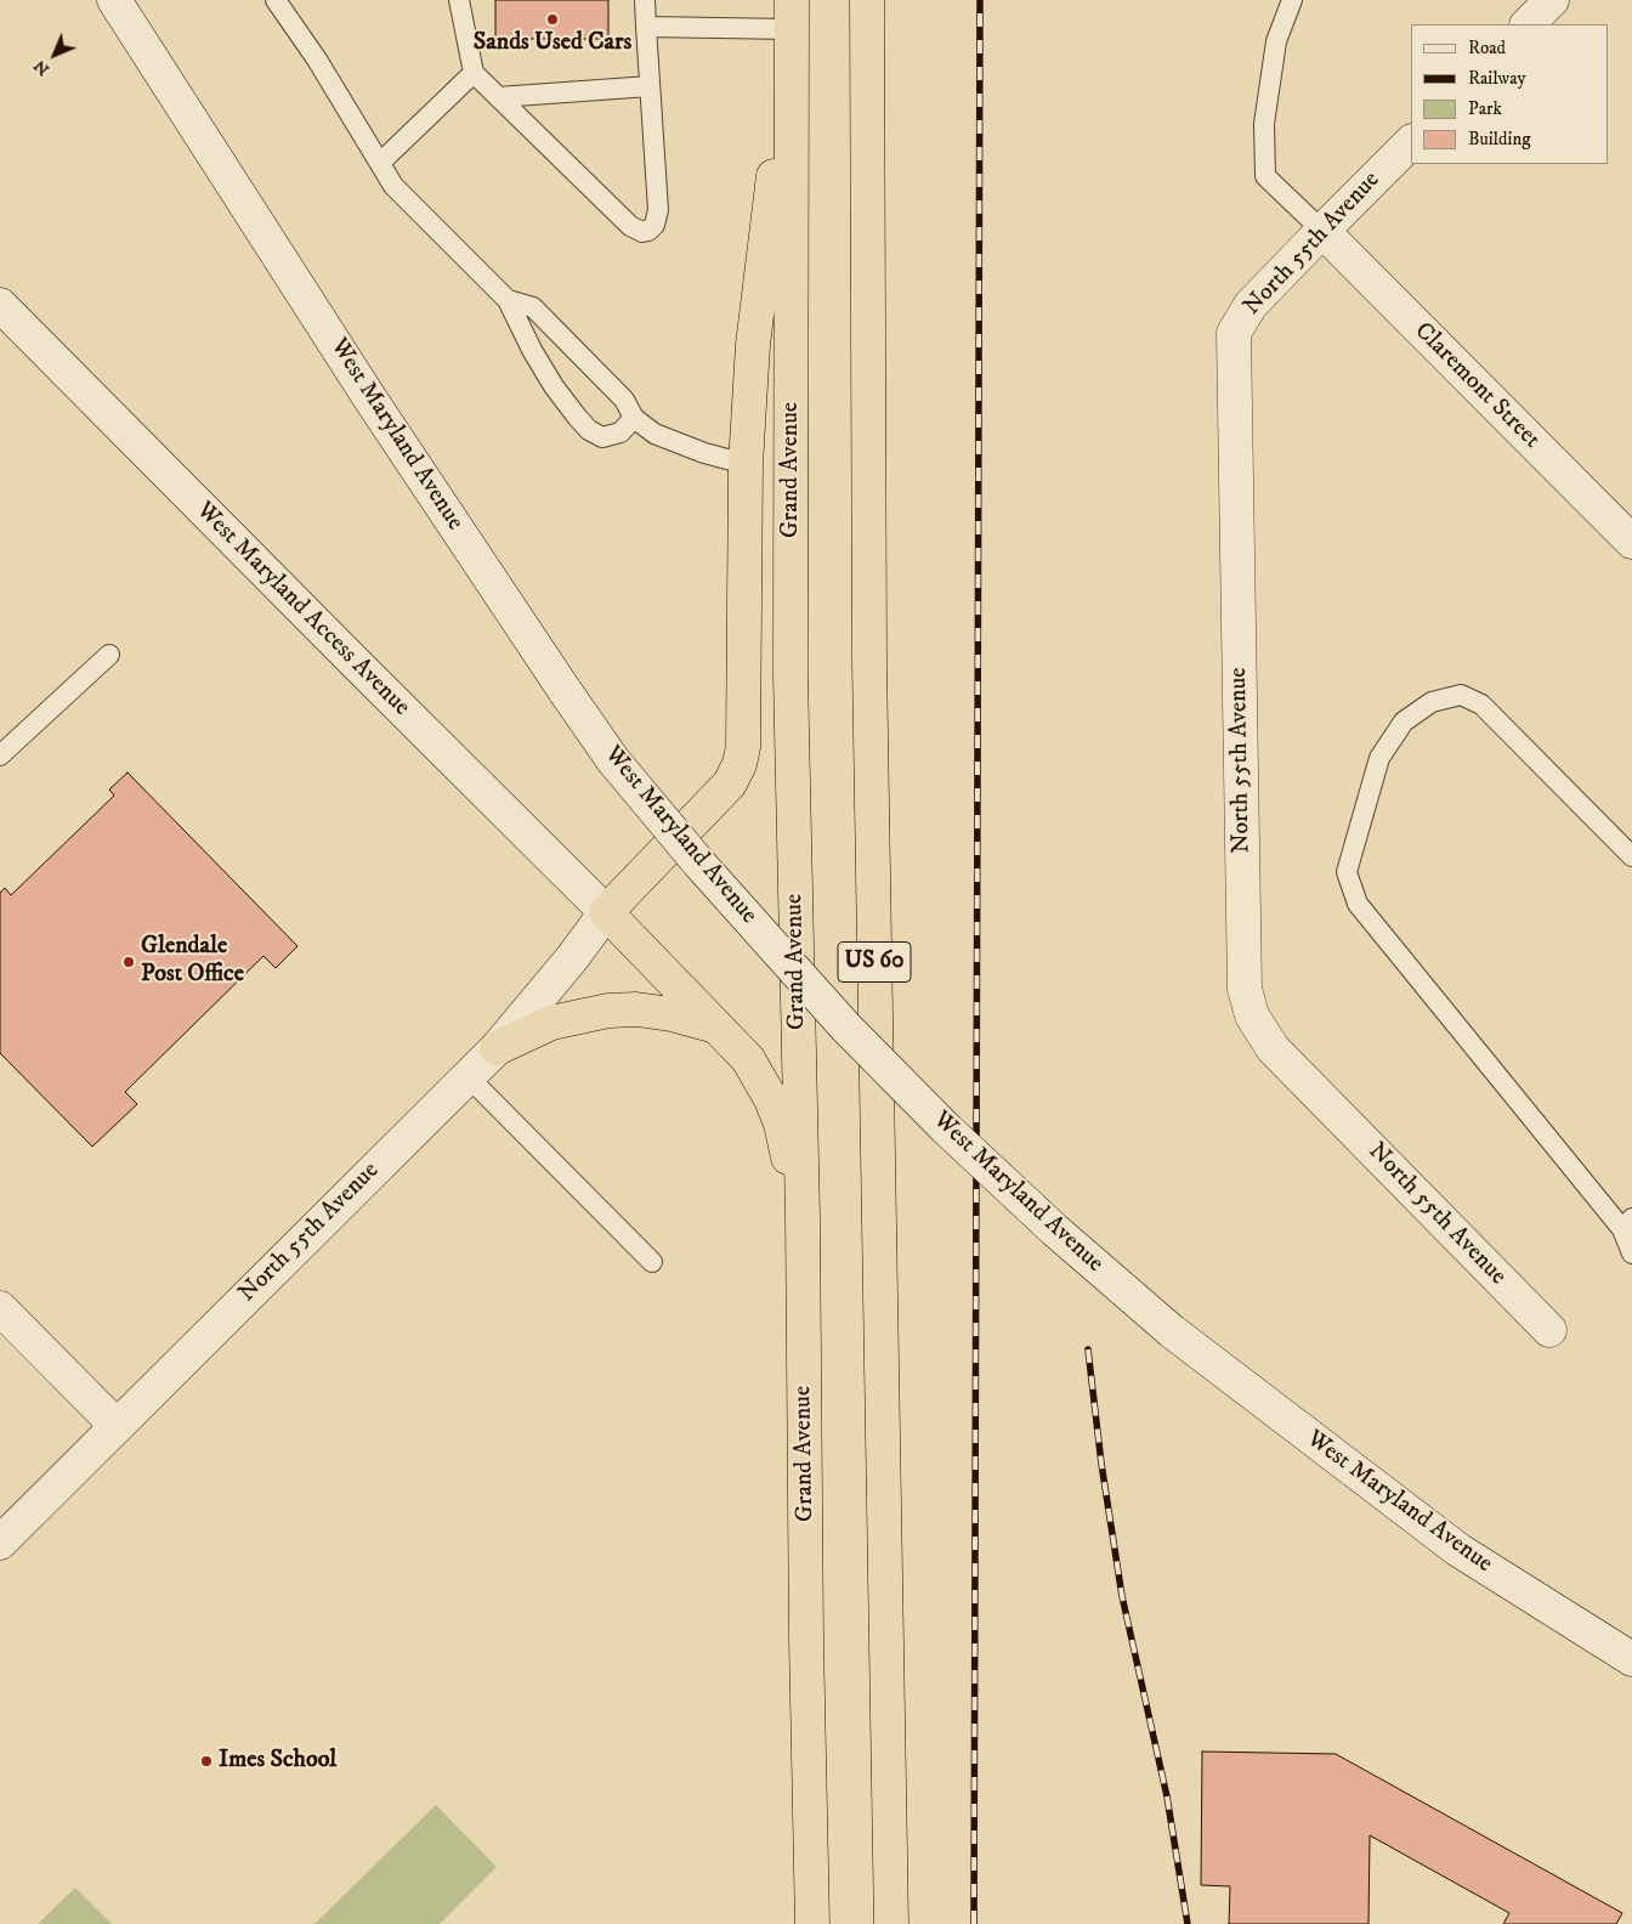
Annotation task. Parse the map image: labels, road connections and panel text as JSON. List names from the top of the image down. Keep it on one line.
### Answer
{"streets":{"highway":["Grand Avenue","US 60"],"street":["North 55th Avenue","Claremont Street","West Maryland Avenue","West Maryland Access Avenue"]},"crossings":[["North 55th Avenue","Claremont Street"],["North 55th Avenue","West Maryland Access Avenue"]],"places":["Sands Used Cars","Glendale Post Office","Imes School"],"legend":["Road","Railway","Park","Building"],"north":"bottom left"}
